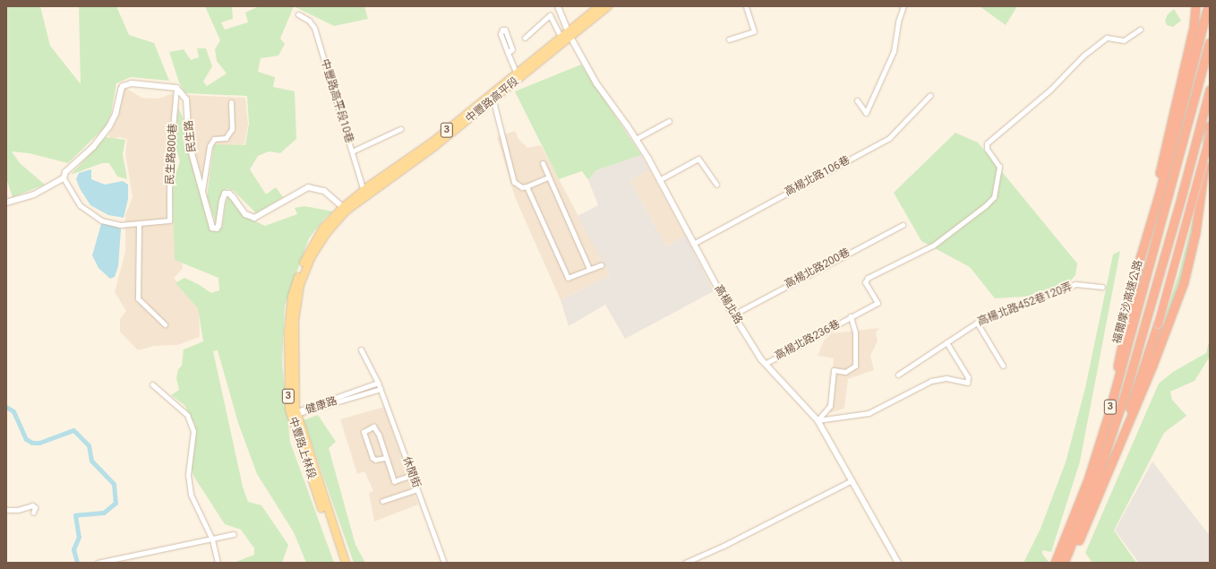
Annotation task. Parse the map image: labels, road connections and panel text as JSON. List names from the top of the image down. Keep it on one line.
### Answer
{"streets":{"highway":["3","福爾摩沙高速公路"],"main road":["中豐路高平段","中豐路上林段"],"street":["中豐路高平段10巷","民生路","民生路800巷","高楊北路106巷","高楊北路200巷","高楊北路","高楊北路452巷120弄","高楊北路236巷","健康路","休閒街"]},"crossings":[["中豐路高平段","中豐路高平段10巷"],["中豐路高平段","民生路"],["中豐路高平段","高楊北路"],["中豐路高平段","中豐路上林段"],["民生路","民生路800巷"],["高楊北路106巷","高楊北路"],["高楊北路200巷","高楊北路"],["高楊北路","高楊北路236巷"],["健康路","中豐路上林段"],["健康路","休閒街"]]}
